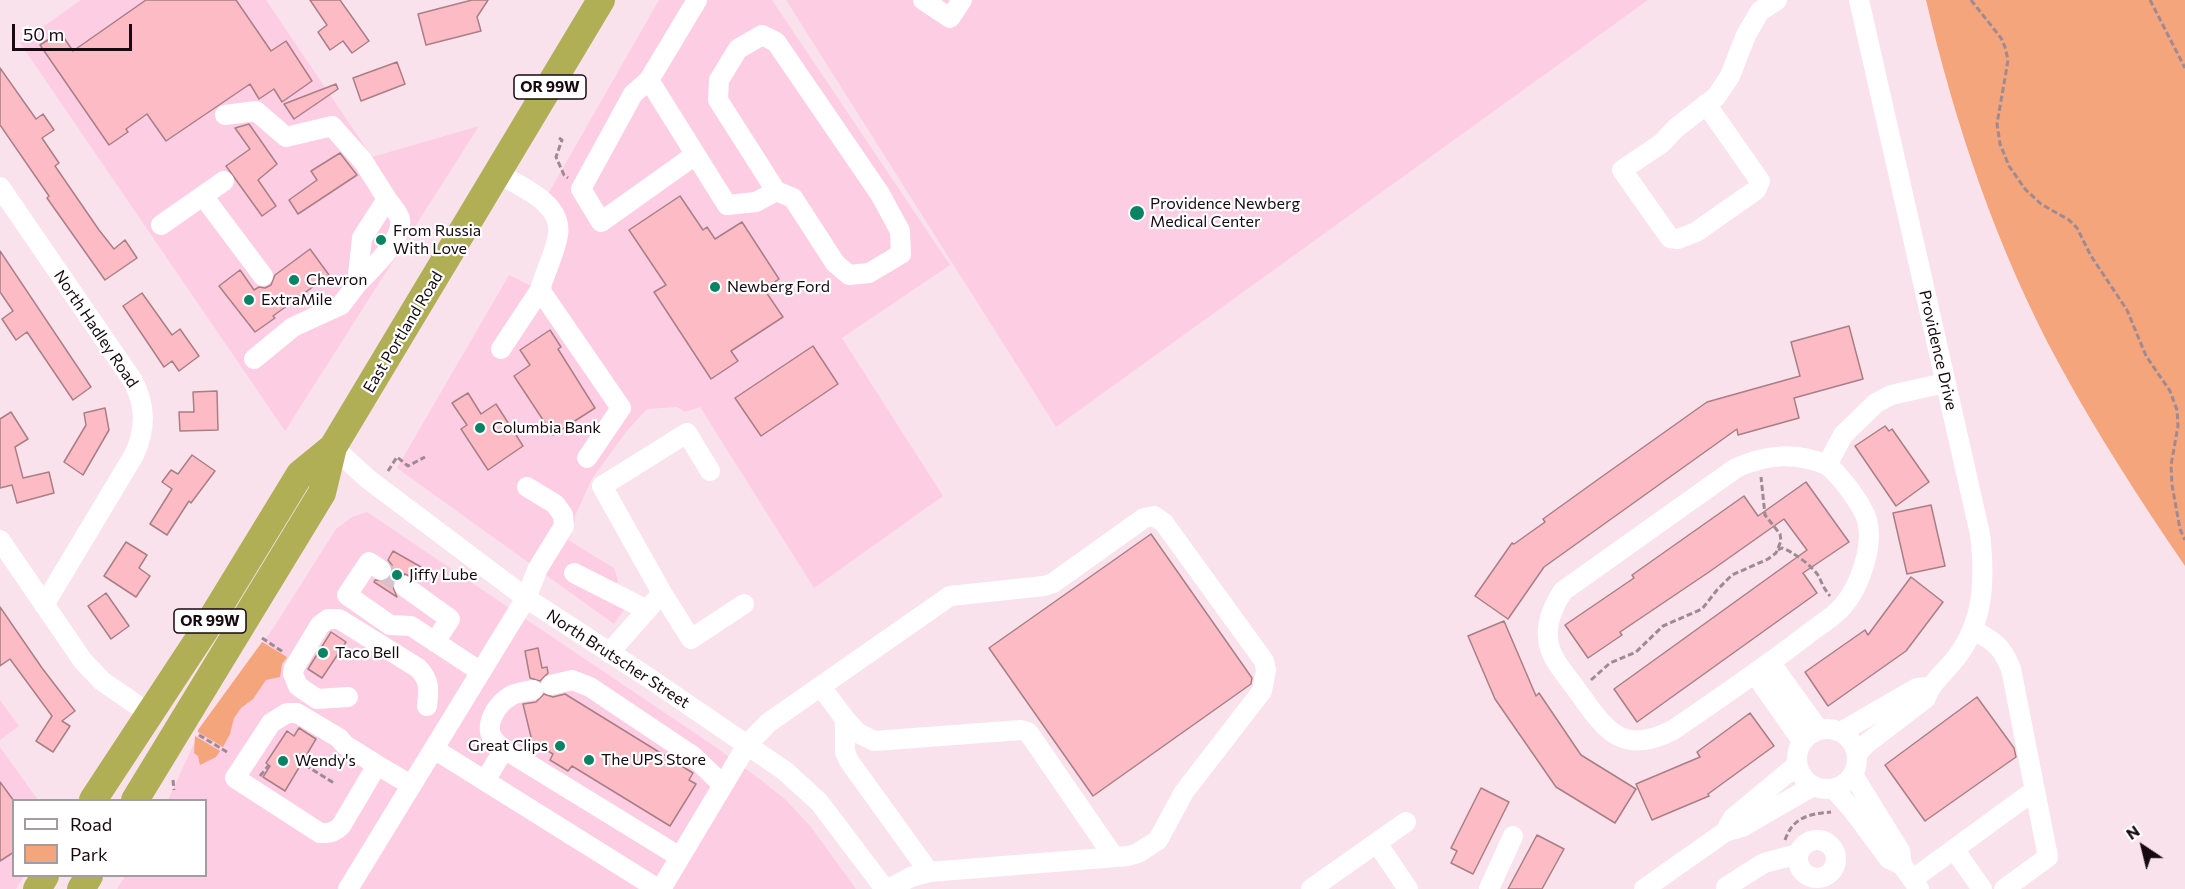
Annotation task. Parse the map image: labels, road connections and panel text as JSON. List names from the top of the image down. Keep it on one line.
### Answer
{"streets":{"highway":["OR 99W","East Portland Road"],"street":["North Hadley Road","Providence Drive","North Brutscher Street"]},"crossings":[["East Portland Road","North Brutscher Street"]],"places":["Providence Newberg Medical Center","From Russia With Love","Chevron","Newberg Ford","ExtraMile","Columbia Bank","Jiffy Lube","Taco Bell","Great Clips","The UPS Store","Wendy's"],"legend":["Road","Park"],"scale_bar":"50 m","north":"top left"}
